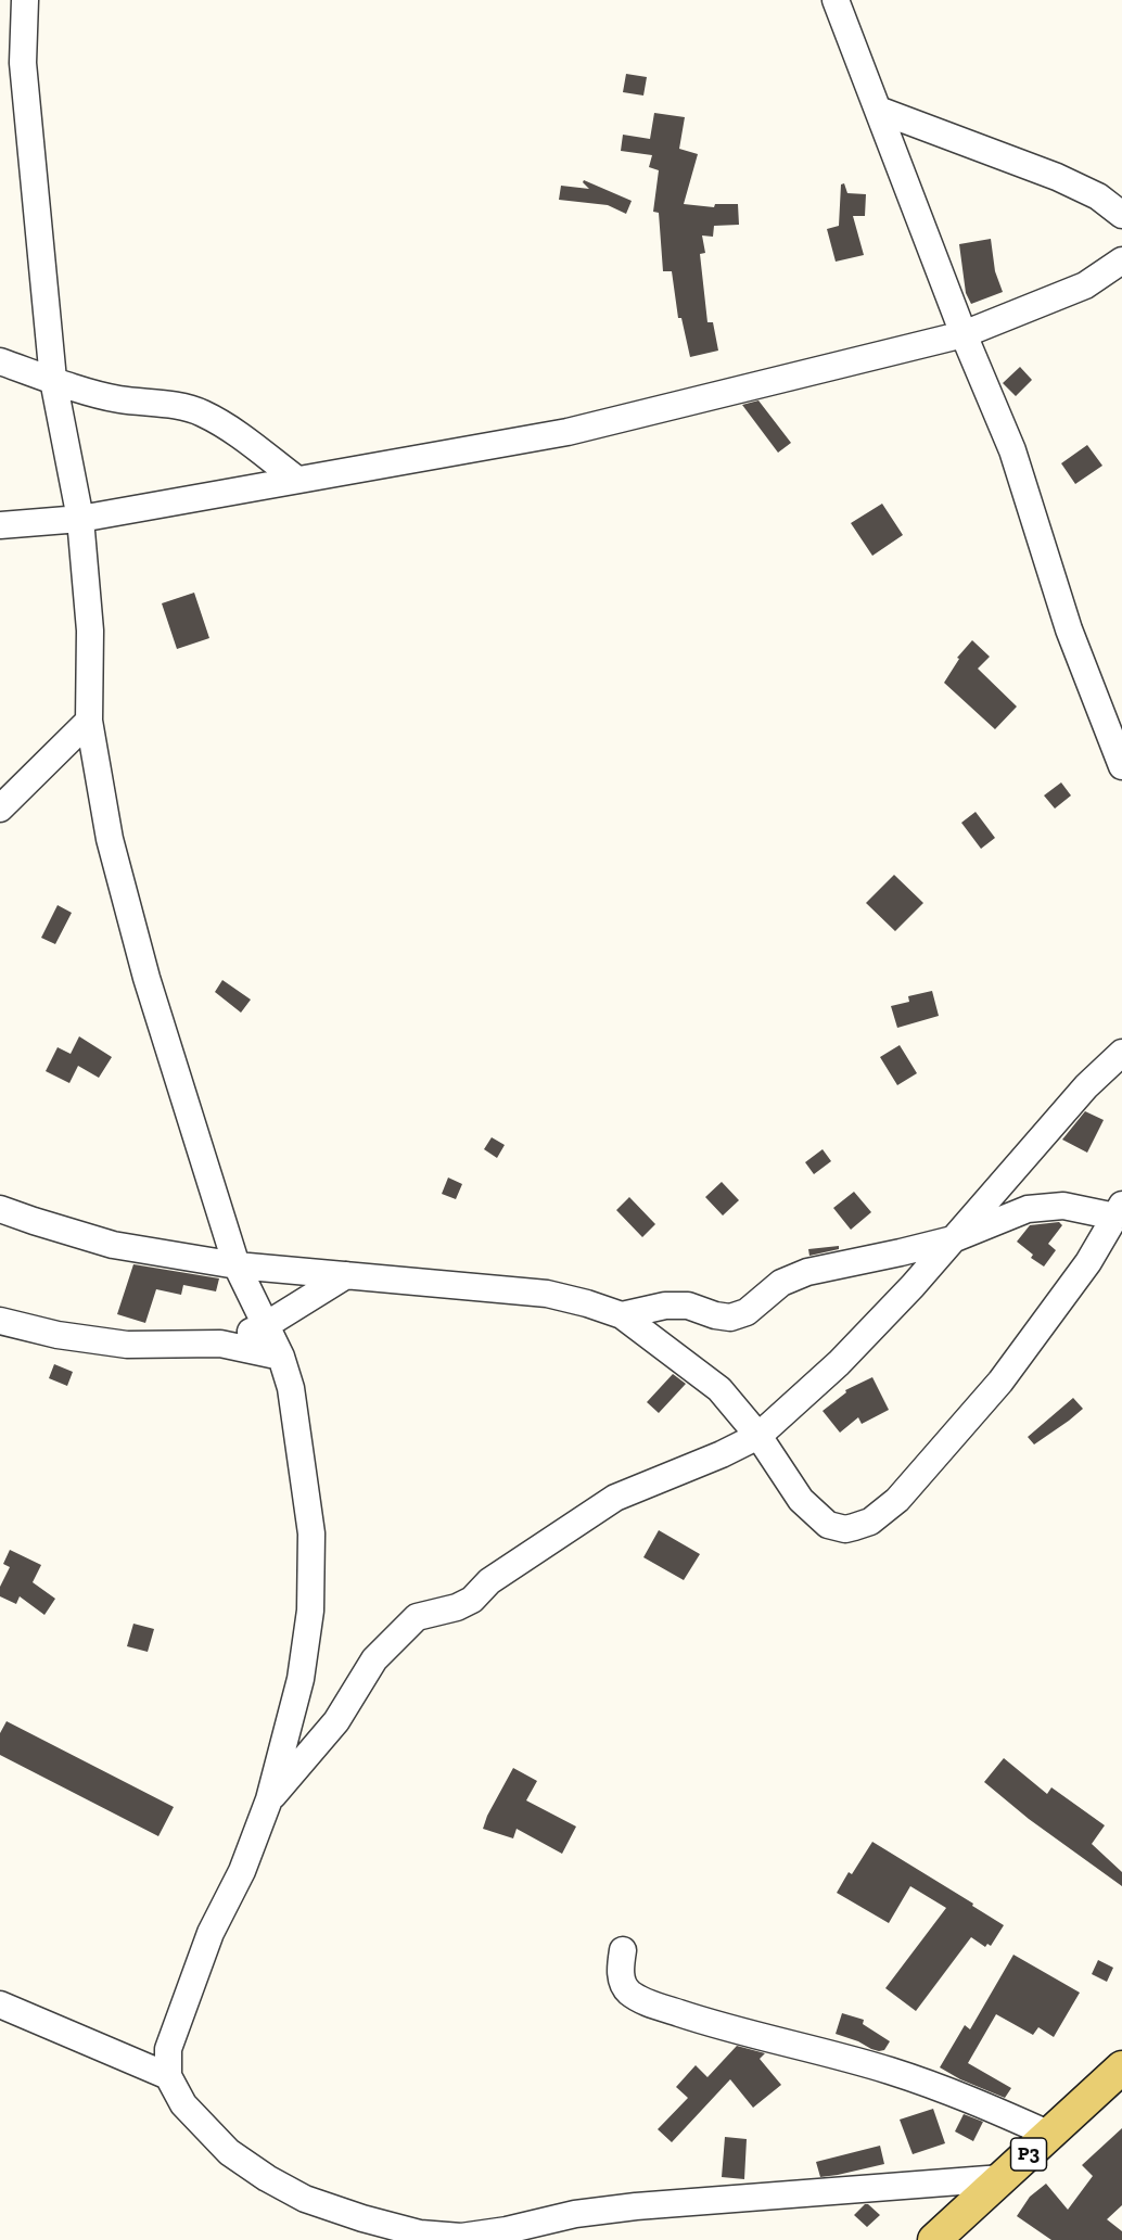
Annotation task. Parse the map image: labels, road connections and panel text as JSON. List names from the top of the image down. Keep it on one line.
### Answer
{"streets":{"main road":["P3"]}}
